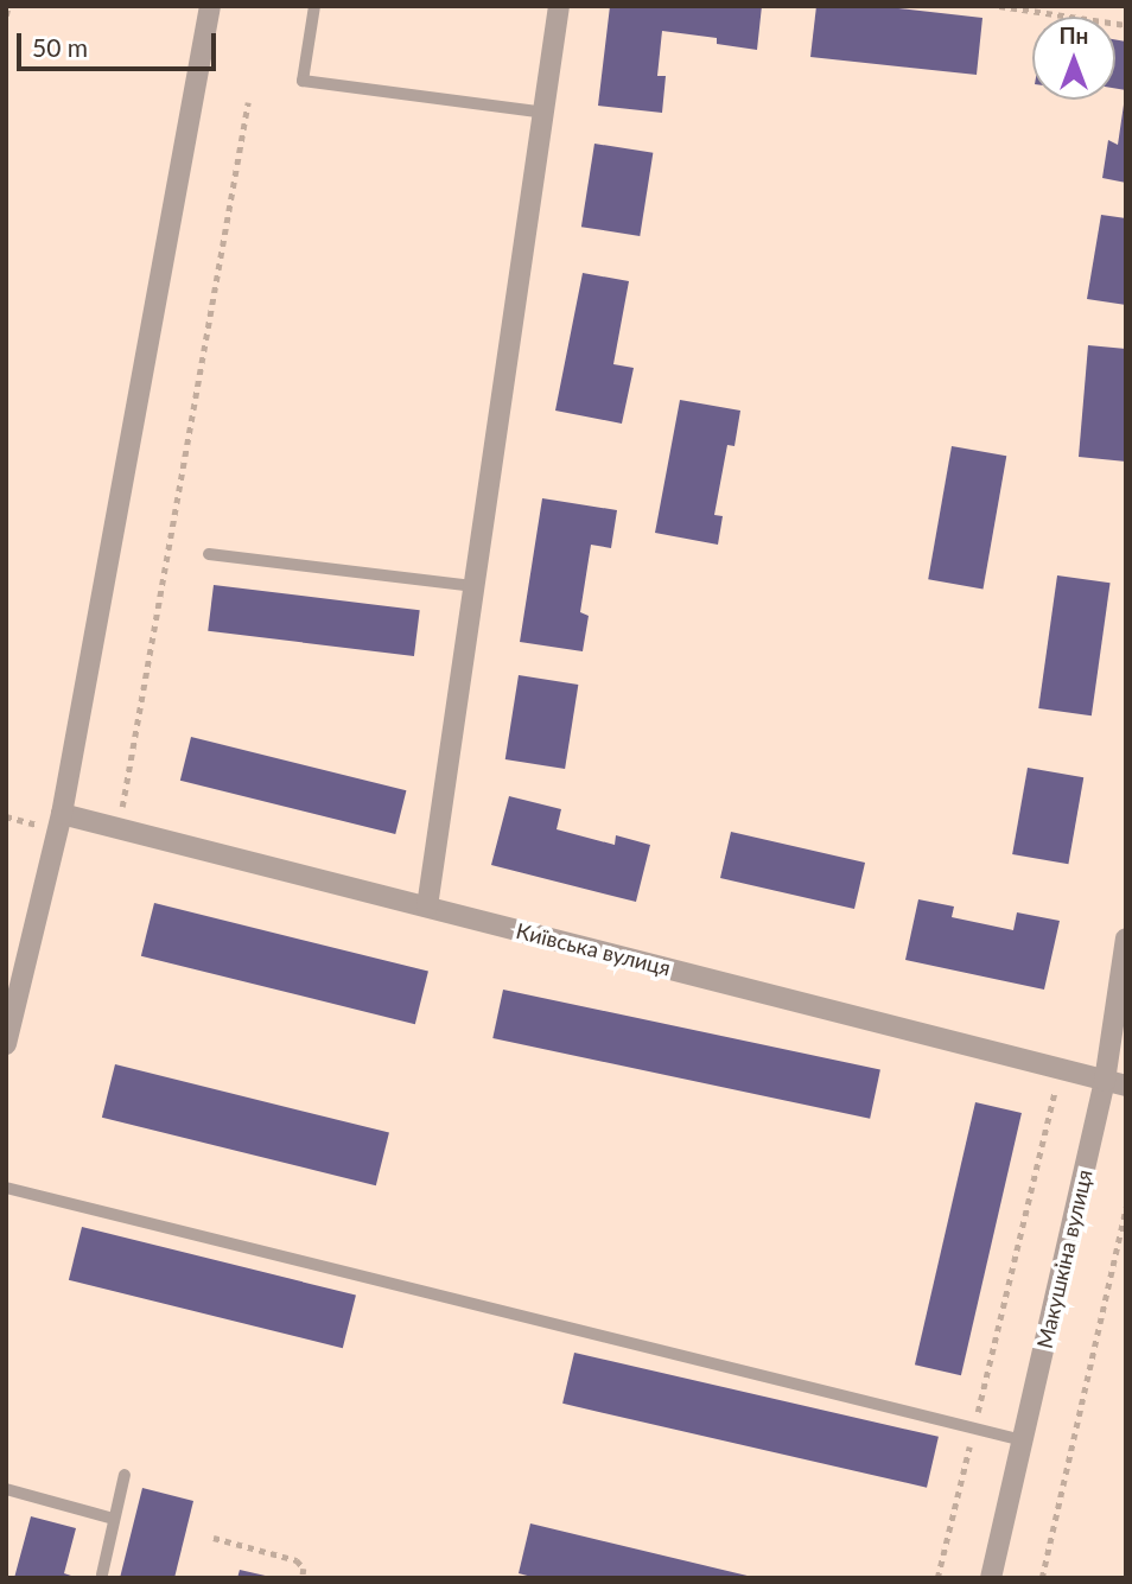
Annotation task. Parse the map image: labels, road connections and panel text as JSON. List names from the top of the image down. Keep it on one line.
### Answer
{"streets":{"street":["Київська вулиця","Макушкіна вулиця"]},"crossings":[["Київська вулиця","Макушкіна вулиця"]],"scale_bar":"50 m","north":"top"}
